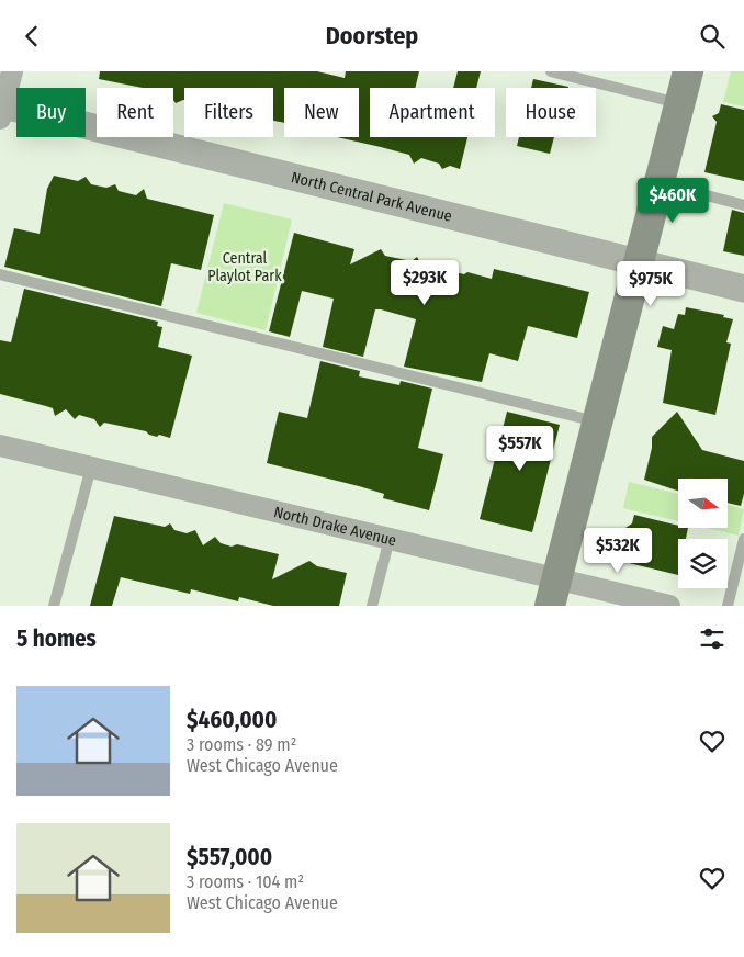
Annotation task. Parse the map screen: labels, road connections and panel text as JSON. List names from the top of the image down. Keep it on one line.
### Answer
{"streets":{"street":["North Central Park Avenue","North Drake Avenue"]},"parks":["Central Playlot Park"],"north":"right","page":{"header":"Doorstep","chip":["Buy","Rent","Filters","New","Apartment","House"],"price":["$460K","$293K","$975K","$557K","$532K"],"heading":"5 homes","list":[{"name":"$460,000","note":"3 rooms · 89 m² · West Chicago Avenue"},{"name":"$557,000","note":"3 rooms · 104 m² · West Chicago Avenue"}]}}
